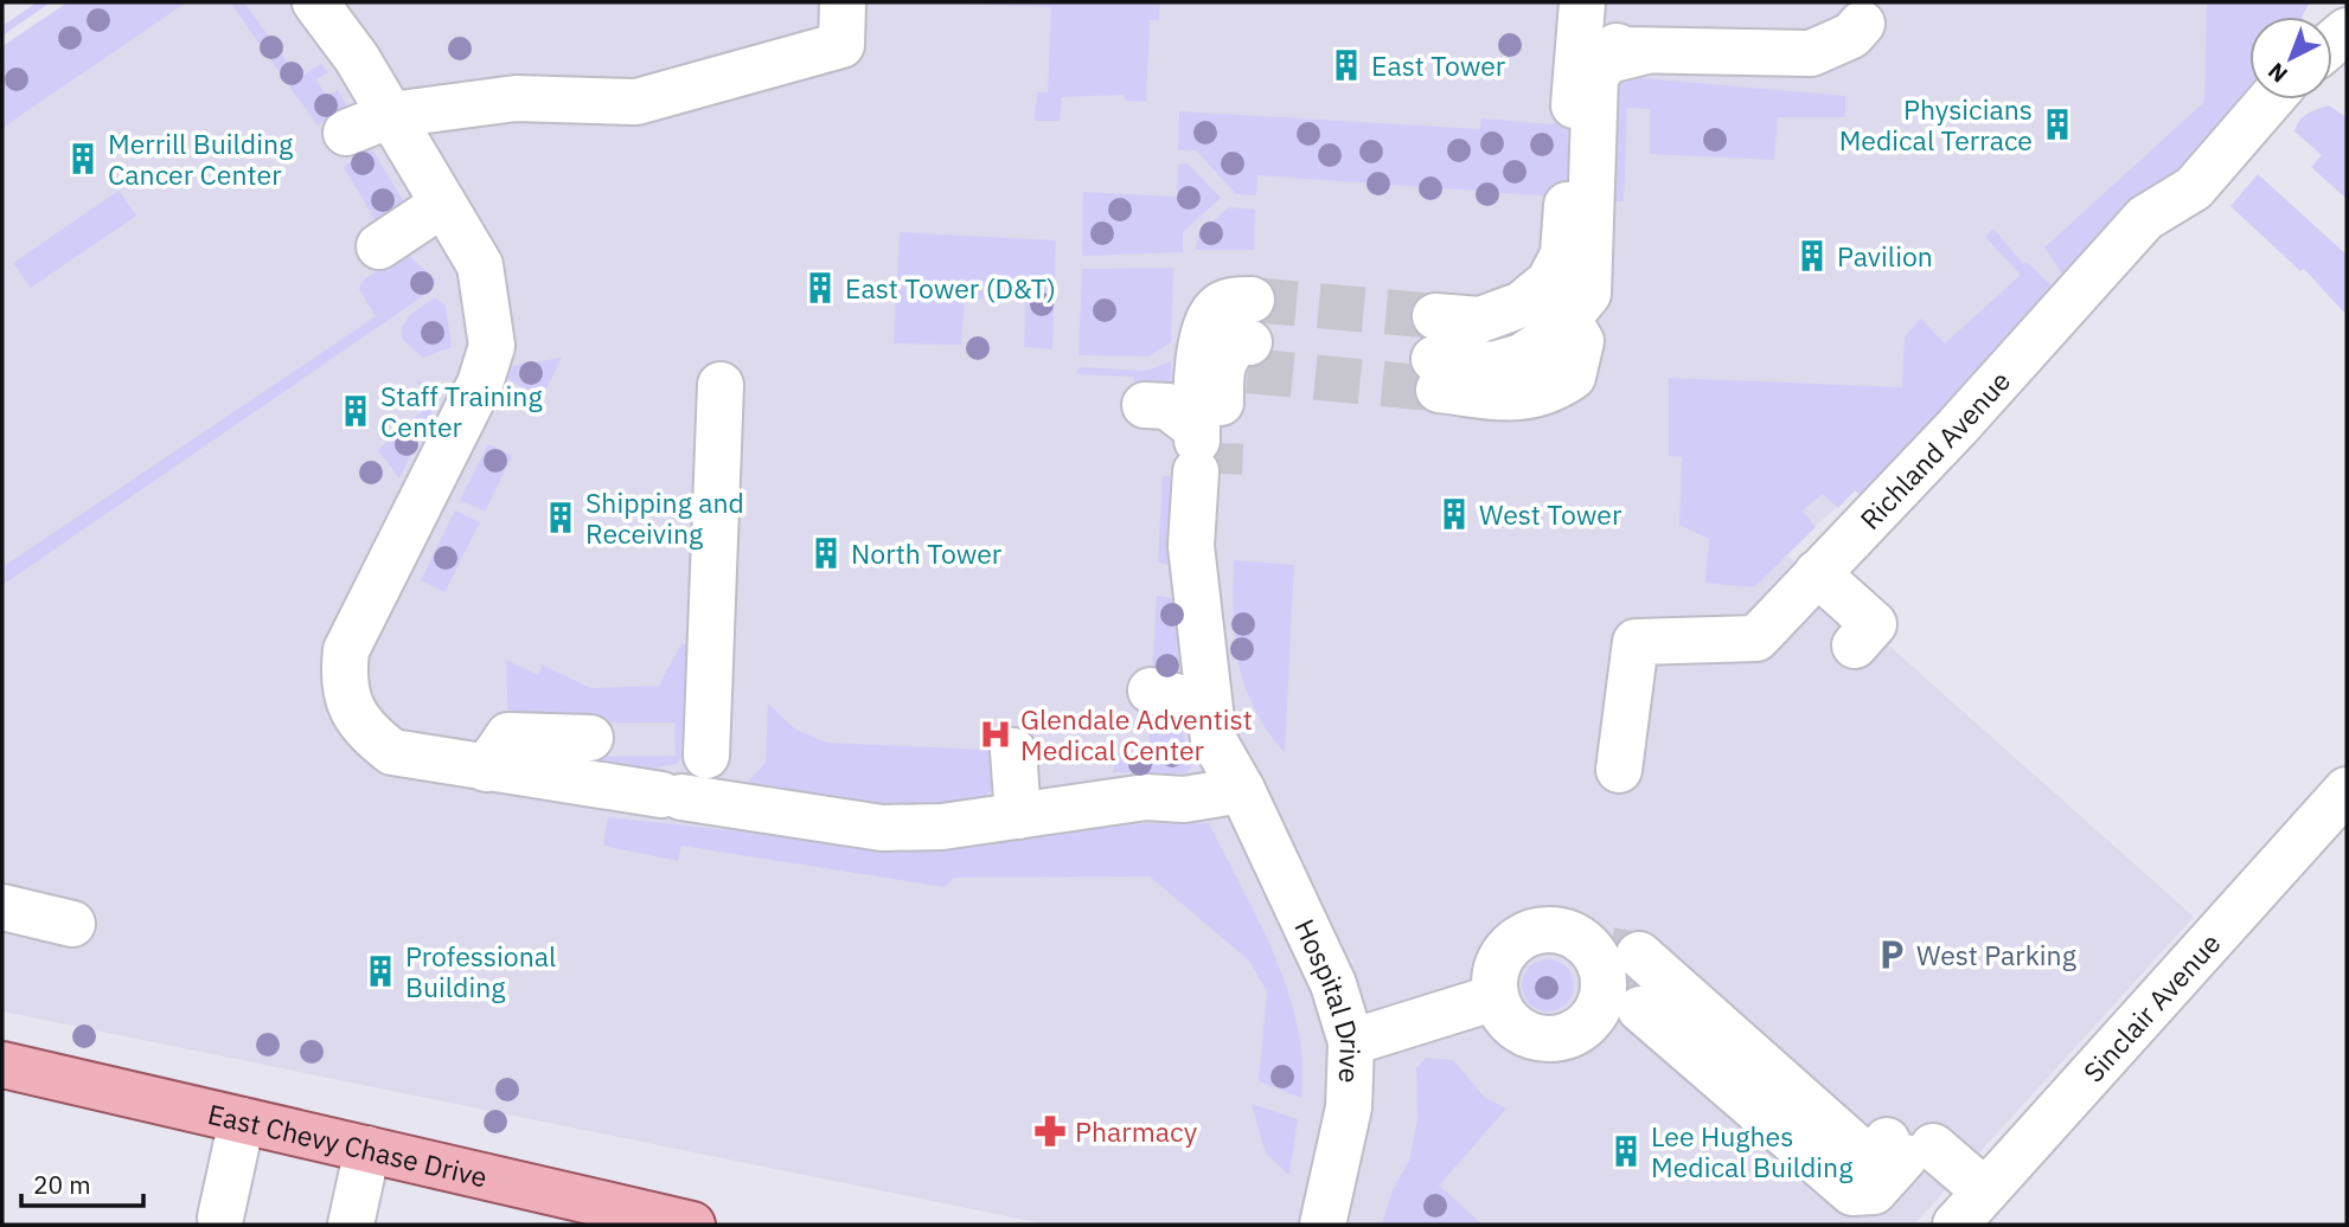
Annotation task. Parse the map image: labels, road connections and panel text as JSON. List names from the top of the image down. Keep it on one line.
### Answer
{"streets":{"main road":["East Chevy Chase Drive"],"street":["Richland Avenue","Hospital Drive","Sinclair Avenue"]},"places":{"building":["East Tower","Physicians Medical Terrace","Merrill Building Cancer Center","Pavilion","East Tower (D&T)","Staff Training Center","West Tower","Shipping and Receiving","North Tower","Professional Building","Lee Hughes Medical Building"],"hospital":["Glendale Adventist Medical Center"],"parking":["West Parking"],"pharmacy":["Pharmacy"]},"scale_bar":"20 m","north":"bottom left"}
